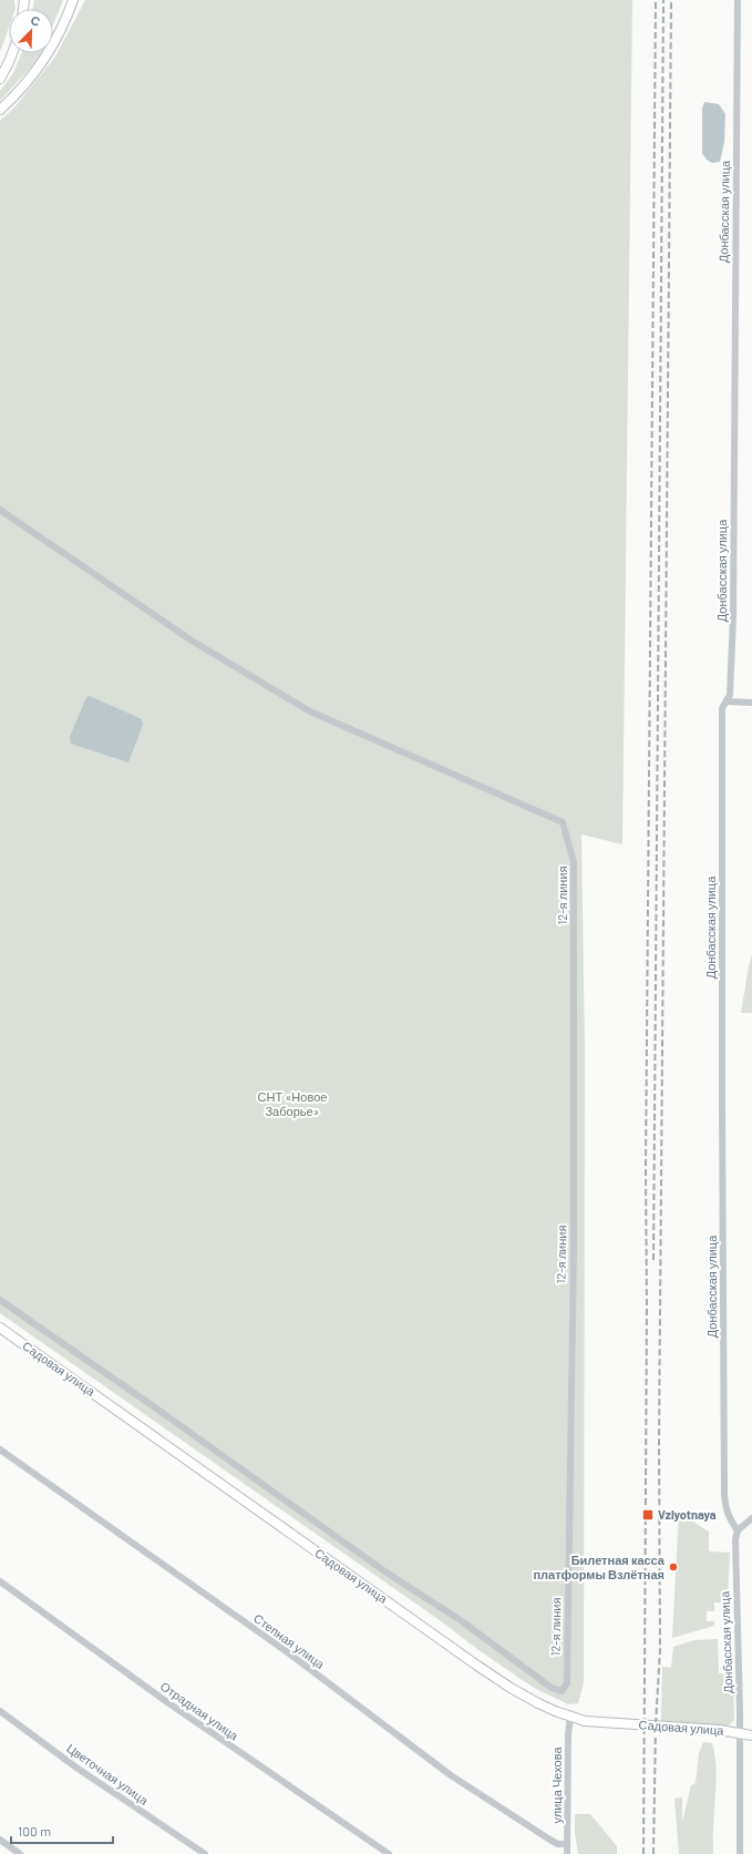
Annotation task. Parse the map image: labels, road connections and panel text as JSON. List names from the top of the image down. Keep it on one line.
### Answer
{"streets":{"main road":["Садовая улица"],"street":["Донбасская улица","12-я линия","Степная улица","Отрадная улица","Цветочная улица","улица Чехова"]},"crossings":[["Донбасская улица","Садовая улица"],["Садовая улица","улица Чехова"],["Степная улица","улица Чехова"]],"parks":["СНТ «Новое Заборье»"],"places":{"transit":["Vzlyotnaya"],"other":["Билетная касса платформы Взлётная"]},"scale_bar":"100 m","north":"top right"}
